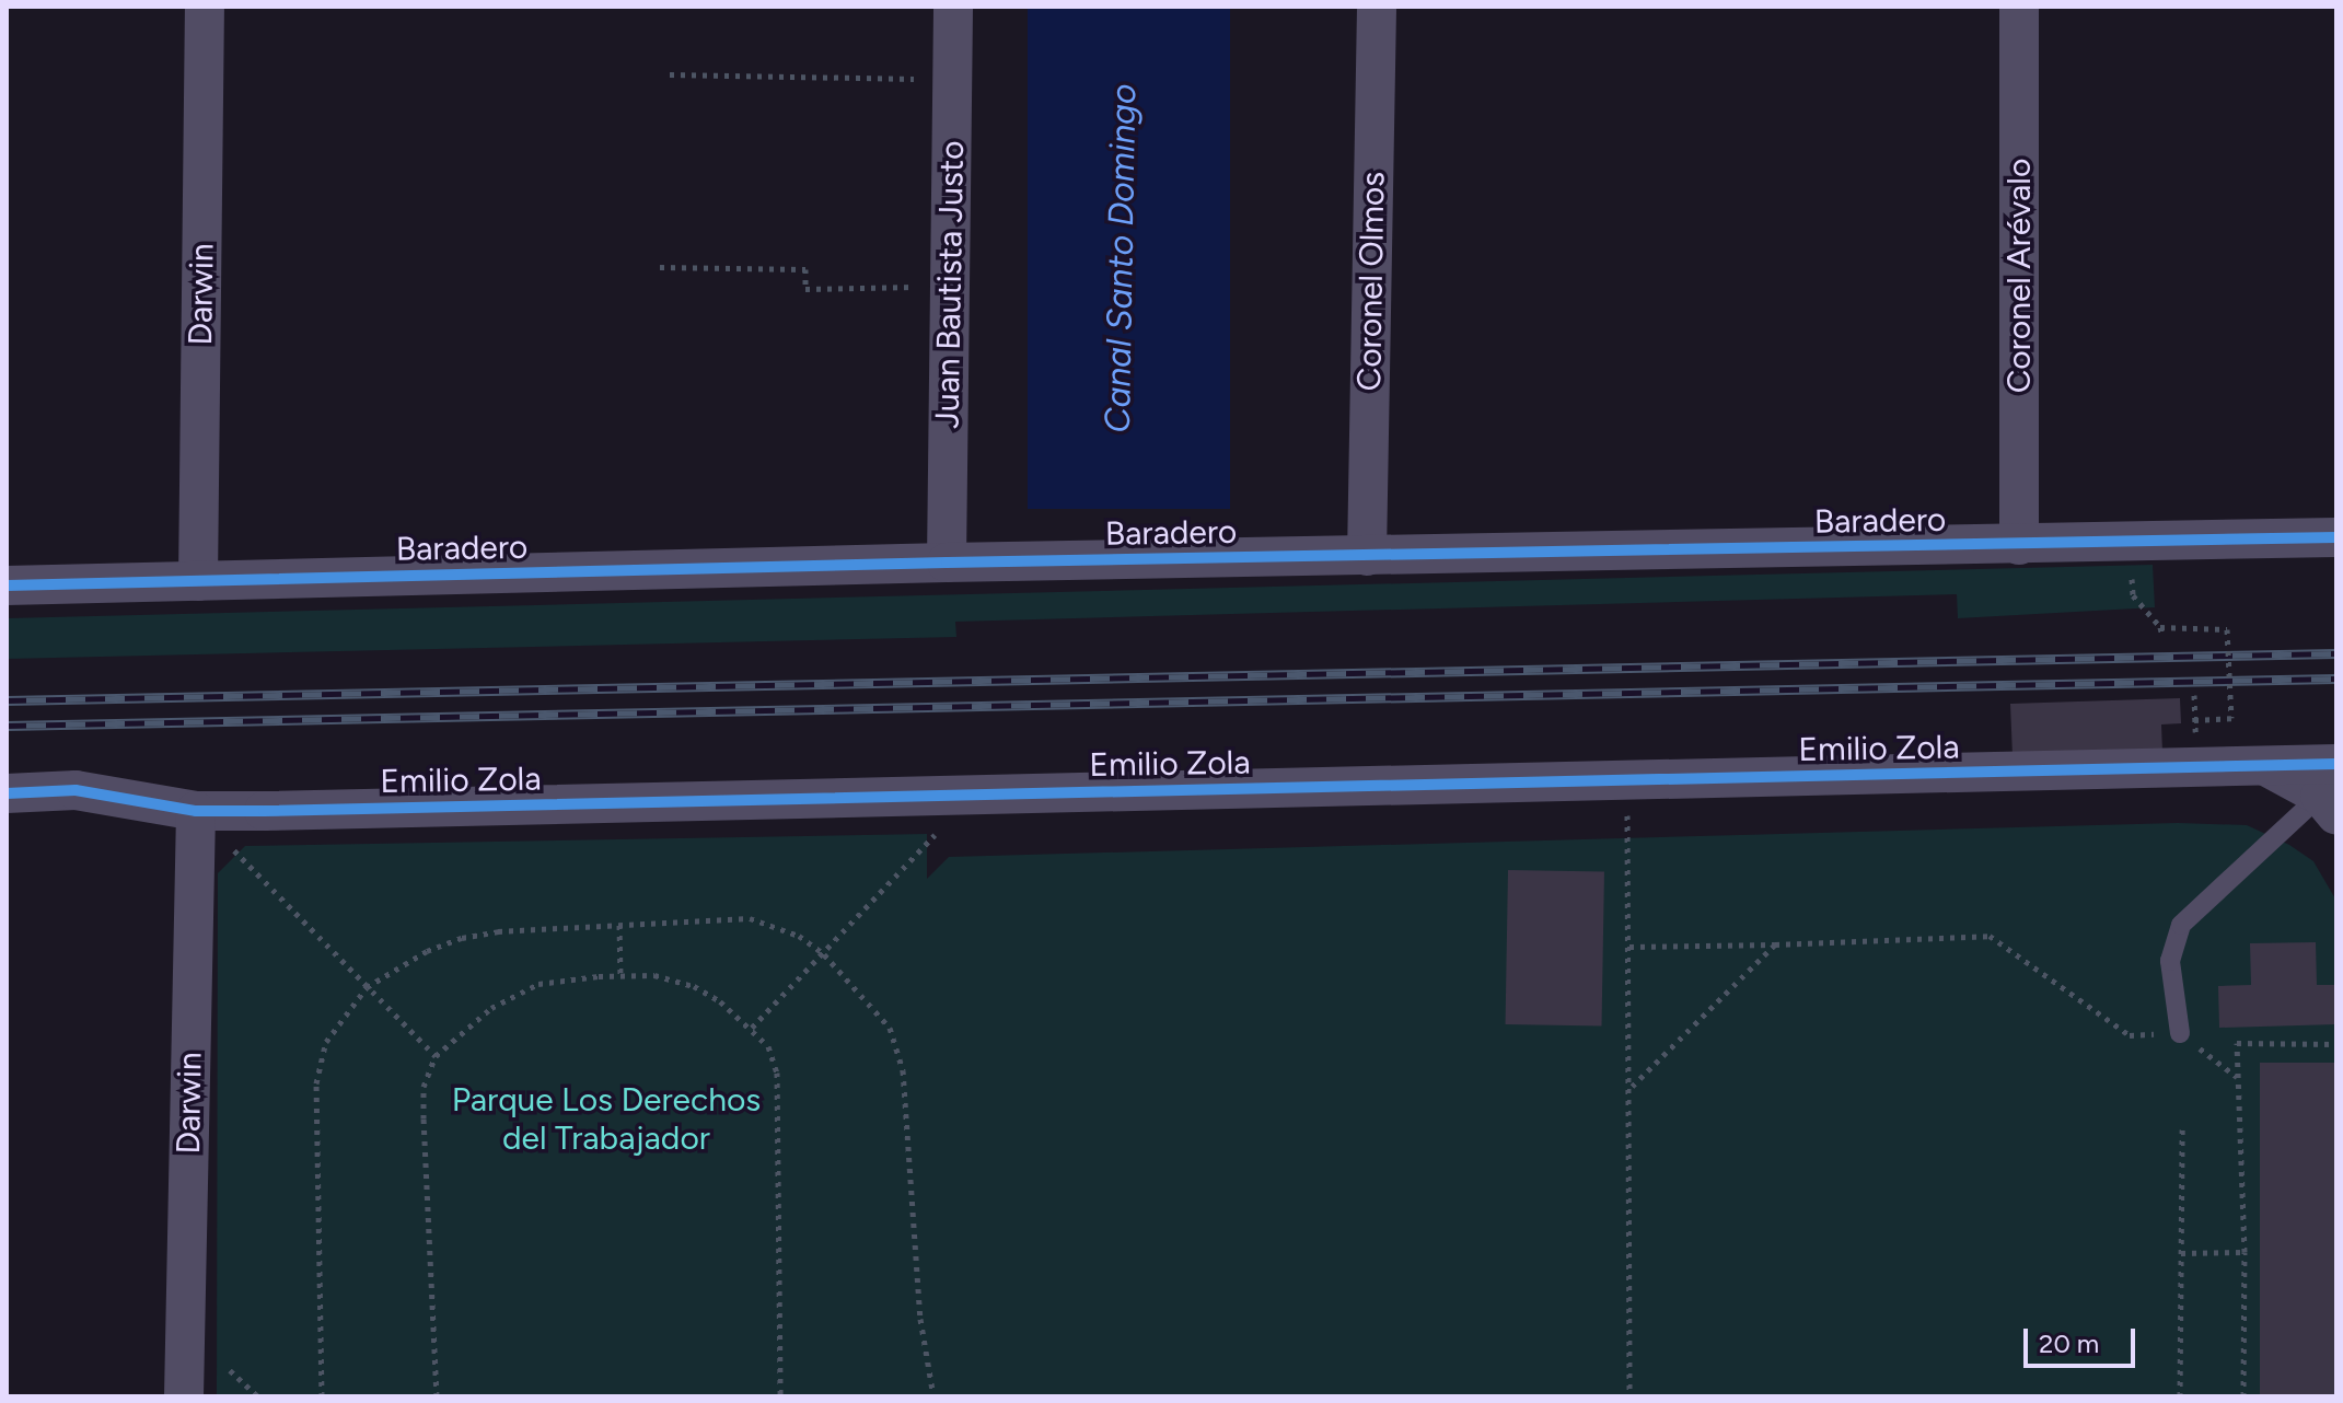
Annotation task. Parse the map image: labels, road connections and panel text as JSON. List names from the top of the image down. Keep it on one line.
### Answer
{"streets":{"street":["Coronel Arévalo","Coronel Olmos","Juan Bautista Justo","Darwin","Baradero","Emilio Zola"]},"crossings":[["Coronel Arévalo","Baradero"],["Coronel Olmos","Baradero"],["Juan Bautista Justo","Baradero"],["Darwin","Baradero"],["Darwin","Emilio Zola"]],"water":["Canal Santo Domingo"],"parks":["Parque Los Derechos del Trabajador"],"scale_bar":"20 m"}
